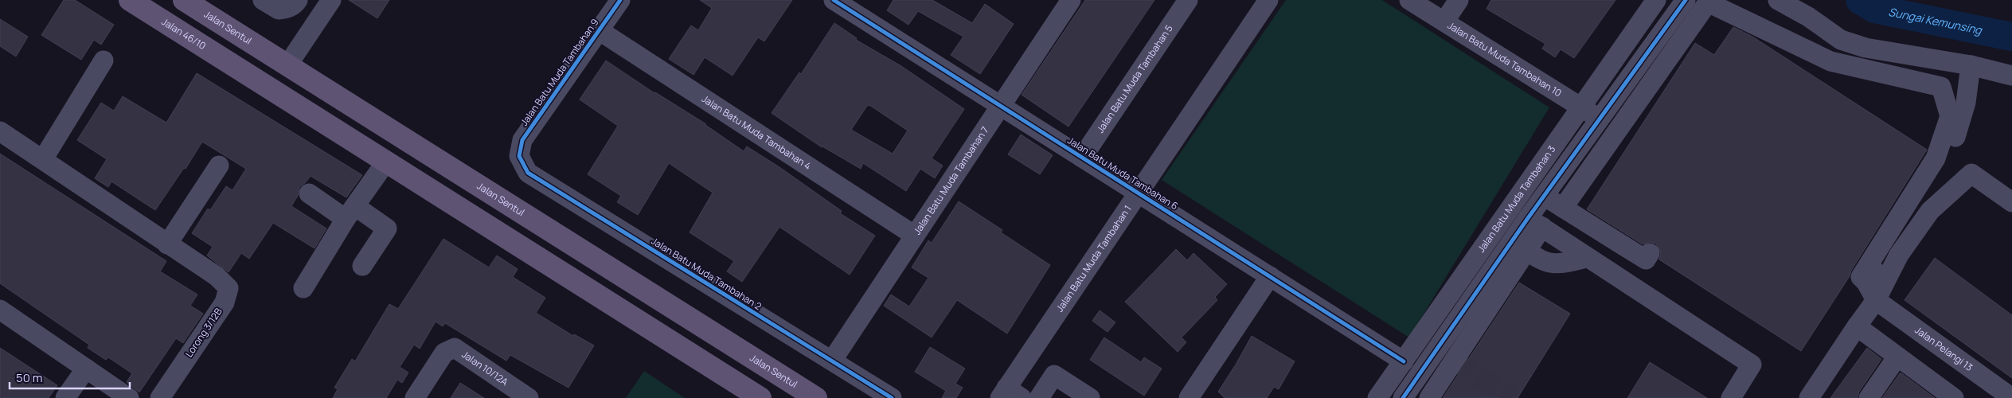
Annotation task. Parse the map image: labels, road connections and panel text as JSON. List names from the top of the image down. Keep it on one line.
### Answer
{"streets":{"main road":["Jalan Sentul","Jalan 46/10"],"street":["Jalan Batu Muda Tambahan 10","Jalan Batu Muda Tambahan 9","Jalan Batu Muda Tambahan 5","Jalan Batu Muda Tambahan 4","Jalan Batu Muda Tambahan 6","Jalan Batu Muda Tambahan 7","Jalan Batu Muda Tambahan 3","Jalan Batu Muda Tambahan 1","Jalan Batu Muda Tambahan 2","Lorong 3/12B","Jalan Pelangi 13","Jalan 10/12A"]},"crossings":[["Jalan Batu Muda Tambahan 10","Jalan Batu Muda Tambahan 3"],["Jalan Batu Muda Tambahan 9","Jalan Batu Muda Tambahan 4"],["Jalan Batu Muda Tambahan 9","Jalan Batu Muda Tambahan 2"],["Jalan Batu Muda Tambahan 5","Jalan Batu Muda Tambahan 6"],["Jalan Batu Muda Tambahan 4","Jalan Batu Muda Tambahan 7"],["Jalan Batu Muda Tambahan 6","Jalan Batu Muda Tambahan 7"],["Jalan Batu Muda Tambahan 6","Jalan Batu Muda Tambahan 3"],["Jalan Batu Muda Tambahan 6","Jalan Batu Muda Tambahan 1"],["Jalan Batu Muda Tambahan 7","Jalan Batu Muda Tambahan 2"]],"water":["Sungai Kemunsing"],"scale_bar":"50 m"}
